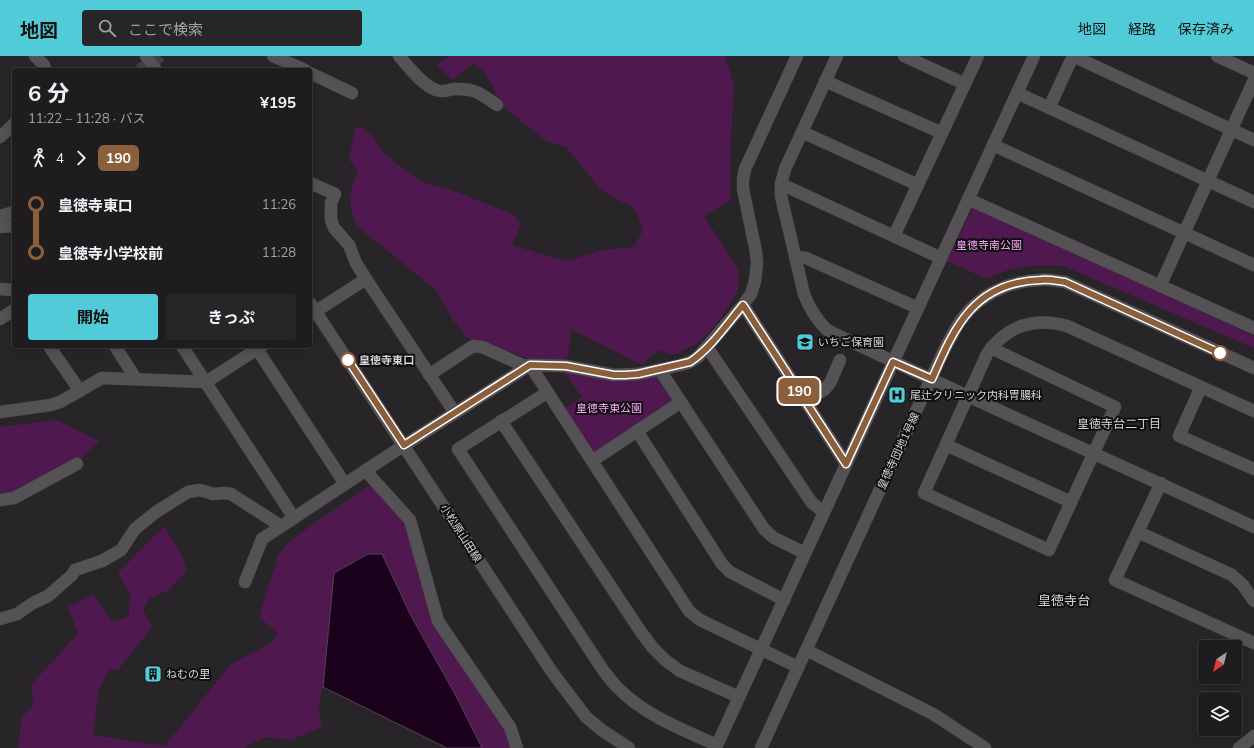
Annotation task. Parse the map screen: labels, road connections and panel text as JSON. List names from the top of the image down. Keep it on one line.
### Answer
{"streets":{"street":["皇徳寺団地1号線","小松原山田線"]},"districts":["皇徳寺台二丁目","皇徳寺台"],"parks":["皇徳寺南公園","皇徳寺東公園"],"places":{"school or university":["いちご保育園"],"other":["皇徳寺東口"],"hospital":["尾辻クリニック内科胃腸科"],"building":["ねむの里"]},"lines":["bus line 190"],"north":"bottom left","page":{"header":"地図","search":"ここで検索","nav":["地図","経路","保存済み"],"on_map":"190","heading":["6 分","11:22 – 11:28 · バス","¥195"],"legs":["4","190"],"list":[{"name":"皇徳寺東口","value":"11:26"},{"name":"皇徳寺小学校前","value":"11:28"}],"buttons":["開始","きっぷ"]}}
